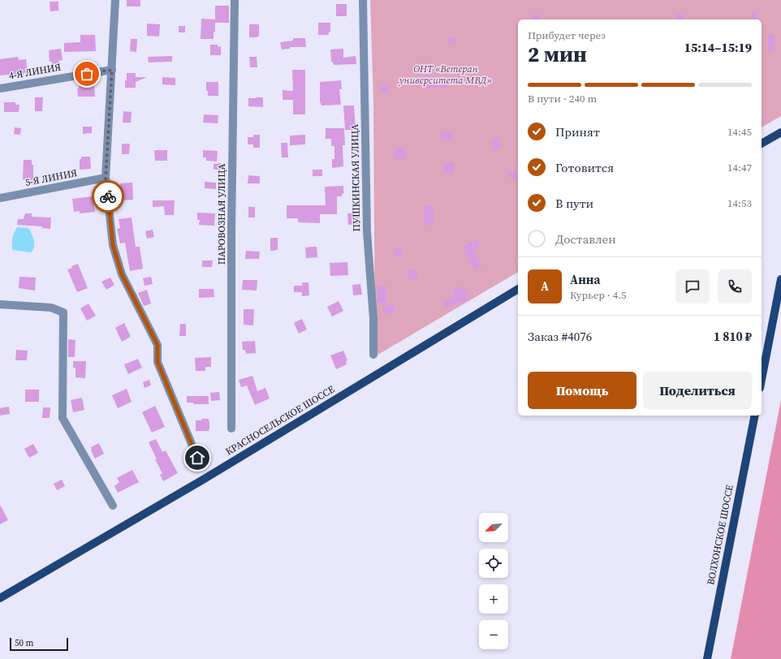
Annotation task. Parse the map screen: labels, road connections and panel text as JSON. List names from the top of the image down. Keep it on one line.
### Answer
{"streets":{"main road":["КРАСНОСЕЛЬСКОЕ ШОССЕ","ВОЛХОНСКОЕ ШОССЕ"],"street":["4-Я ЛИНИЯ","5-Я ЛИНИЯ","ПУШКИНСКАЯ УЛИЦА","ПАРОВОЗНАЯ УЛИЦА"]},"parks":["ОНТ «Ветеран университета МВД»"],"scale_bar":"50 m","north":"bottom left","page":{"heading":["2 мин","Прибудет через","15:14–15:19"],"panel":["Анна","Курьер · 4.5","Заказ #4076","1 810 ₽"],"bar":"В пути · 240 m","list":[["Принят","14:45"],["Готовится","14:47"],["В пути","14:53"],"Доставлен"],"round":"А","buttons":["Помощь","Поделиться"],"map_buttons":["+","−"],"scale":"50 m"}}
